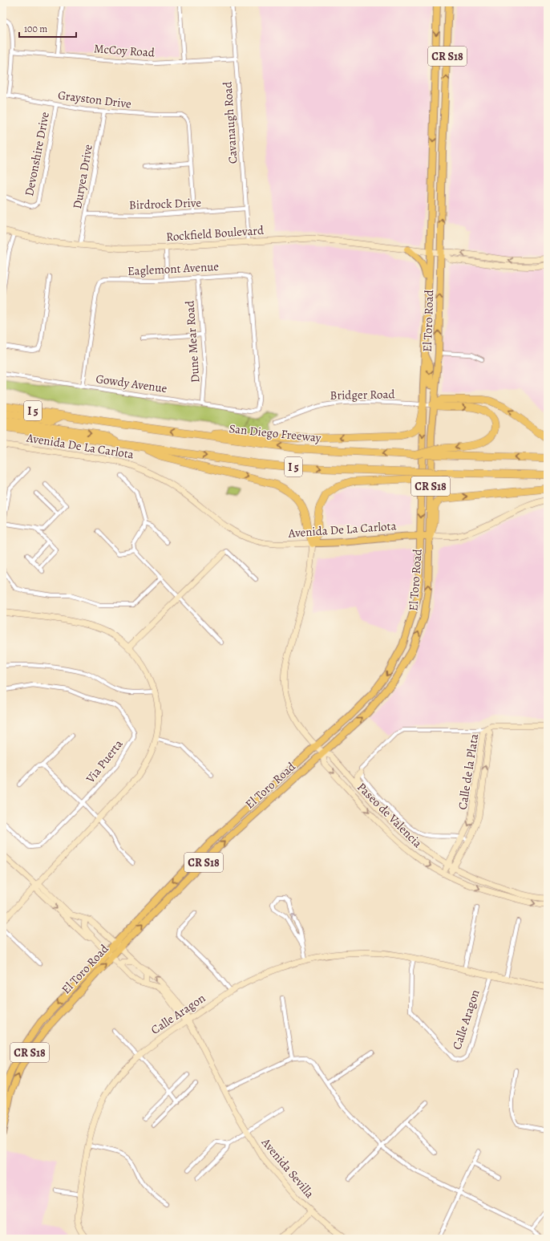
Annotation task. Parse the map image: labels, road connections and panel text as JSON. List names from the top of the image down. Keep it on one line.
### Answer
{"streets":{"highway":["I 5","San Diego Freeway"],"main road":["CR S18","El Toro Road","Avenida De La Carlota"],"street":["McCoy Road","Grayston Drive","Cavanaugh Road","Devonshire Drive","Duryea Drive","Birdrock Drive","Rockfield Boulevard","Eaglemont Avenue","Dune Mear Road","Gowdy Avenue","Bridger Road","Via Puerta","Calle de la Plata","Paseo de Valencia","Calle Aragon","Avenida Sevilla"]},"crossings":[["McCoy Road","Cavanaugh Road"],["Grayston Drive","Devonshire Drive"],["Grayston Drive","Duryea Drive"],["Cavanaugh Road","Birdrock Drive"],["Cavanaugh Road","Rockfield Boulevard"],["Duryea Drive","Birdrock Drive"],["Duryea Drive","Rockfield Boulevard"],["Rockfield Boulevard","El Toro Road"],["Eaglemont Avenue","Dune Mear Road"],["Eaglemont Avenue","Gowdy Avenue"],["El Toro Road","Bridger Road"],["El Toro Road","Avenida De La Carlota"],["El Toro Road","Paseo de Valencia"],["El Toro Road","Avenida Sevilla"],["Dune Mear Road","Gowdy Avenue"],["Avenida De La Carlota","Paseo de Valencia"],["Calle de la Plata","Paseo de Valencia"],["Calle Aragon","Avenida Sevilla"]],"scale_bar":"100 m"}
